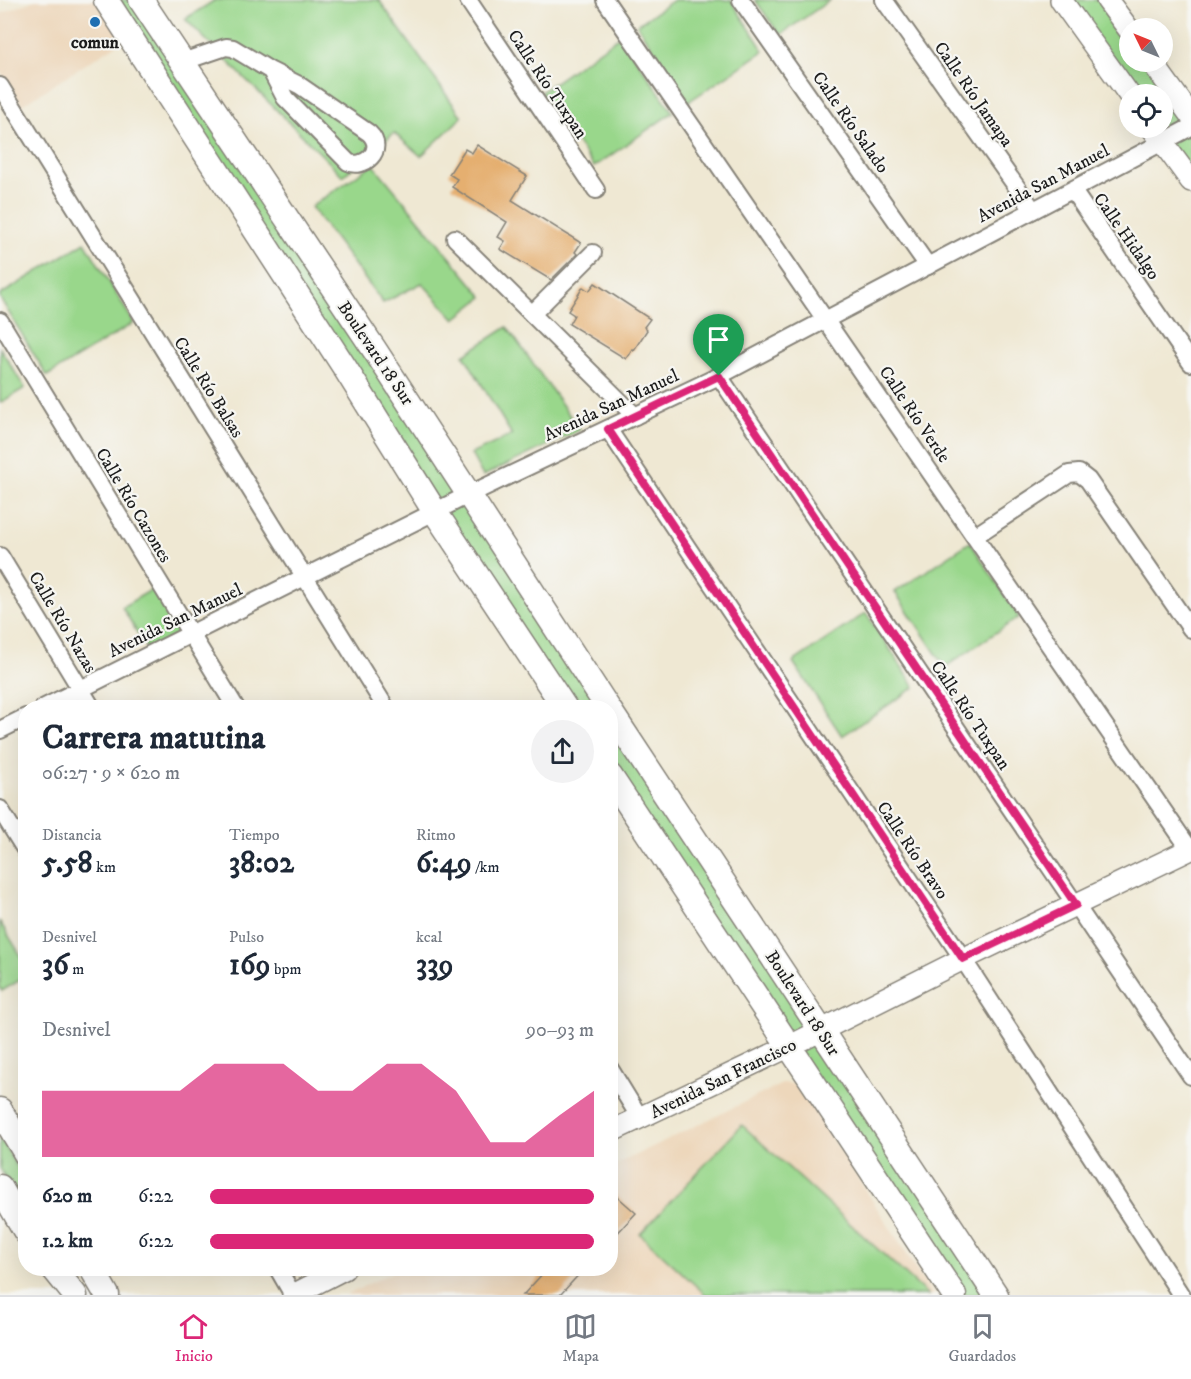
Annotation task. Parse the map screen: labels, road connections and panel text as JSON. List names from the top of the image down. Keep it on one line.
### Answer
{"streets":{"main road":["Boulevard 18 Sur"],"street":["Calle Río Tuxpan","Calle Río Jamapa","Calle Río Salado","Avenida San Manuel","Calle Hidalgo","Calle Río Balsas","Calle Río Verde","Calle Río Cazones","Calle Río Nazas","Calle Río Bravo","Avenida San Francisco"]},"crossings":[["Calle Río Tuxpan","Avenida San Manuel"],["Calle Río Tuxpan","Avenida San Francisco"],["Calle Río Jamapa","Avenida San Manuel"],["Calle Río Salado","Avenida San Manuel"],["Avenida San Manuel","Calle Hidalgo"],["Avenida San Manuel","Boulevard 18 Sur"],["Avenida San Manuel","Calle Río Balsas"],["Avenida San Manuel","Calle Río Verde"],["Avenida San Manuel","Calle Río Cazones"],["Avenida San Manuel","Calle Río Nazas"],["Avenida San Manuel","Calle Río Bravo"],["Boulevard 18 Sur","Avenida San Francisco"],["Calle Río Verde","Avenida San Francisco"],["Calle Río Bravo","Avenida San Francisco"]],"places":["comun"],"north":"top left","page":{"heading":["Carrera matutina","06:27 · 9 × 620 m"],"stats":[["Distancia","5.58 km"],["Tiempo","38:02"],["Ritmo","6:49 /km"],["Desnivel","36 m"],["Pulso","169 bpm"],["kcal","339"]],"chart":["Desnivel","90–93 m"],"list":[{"name":"620 m","note":"6:22"},{"name":"1.2 km","note":"6:22"}],"tabs":["Inicio","Mapa","Guardados"]}}
